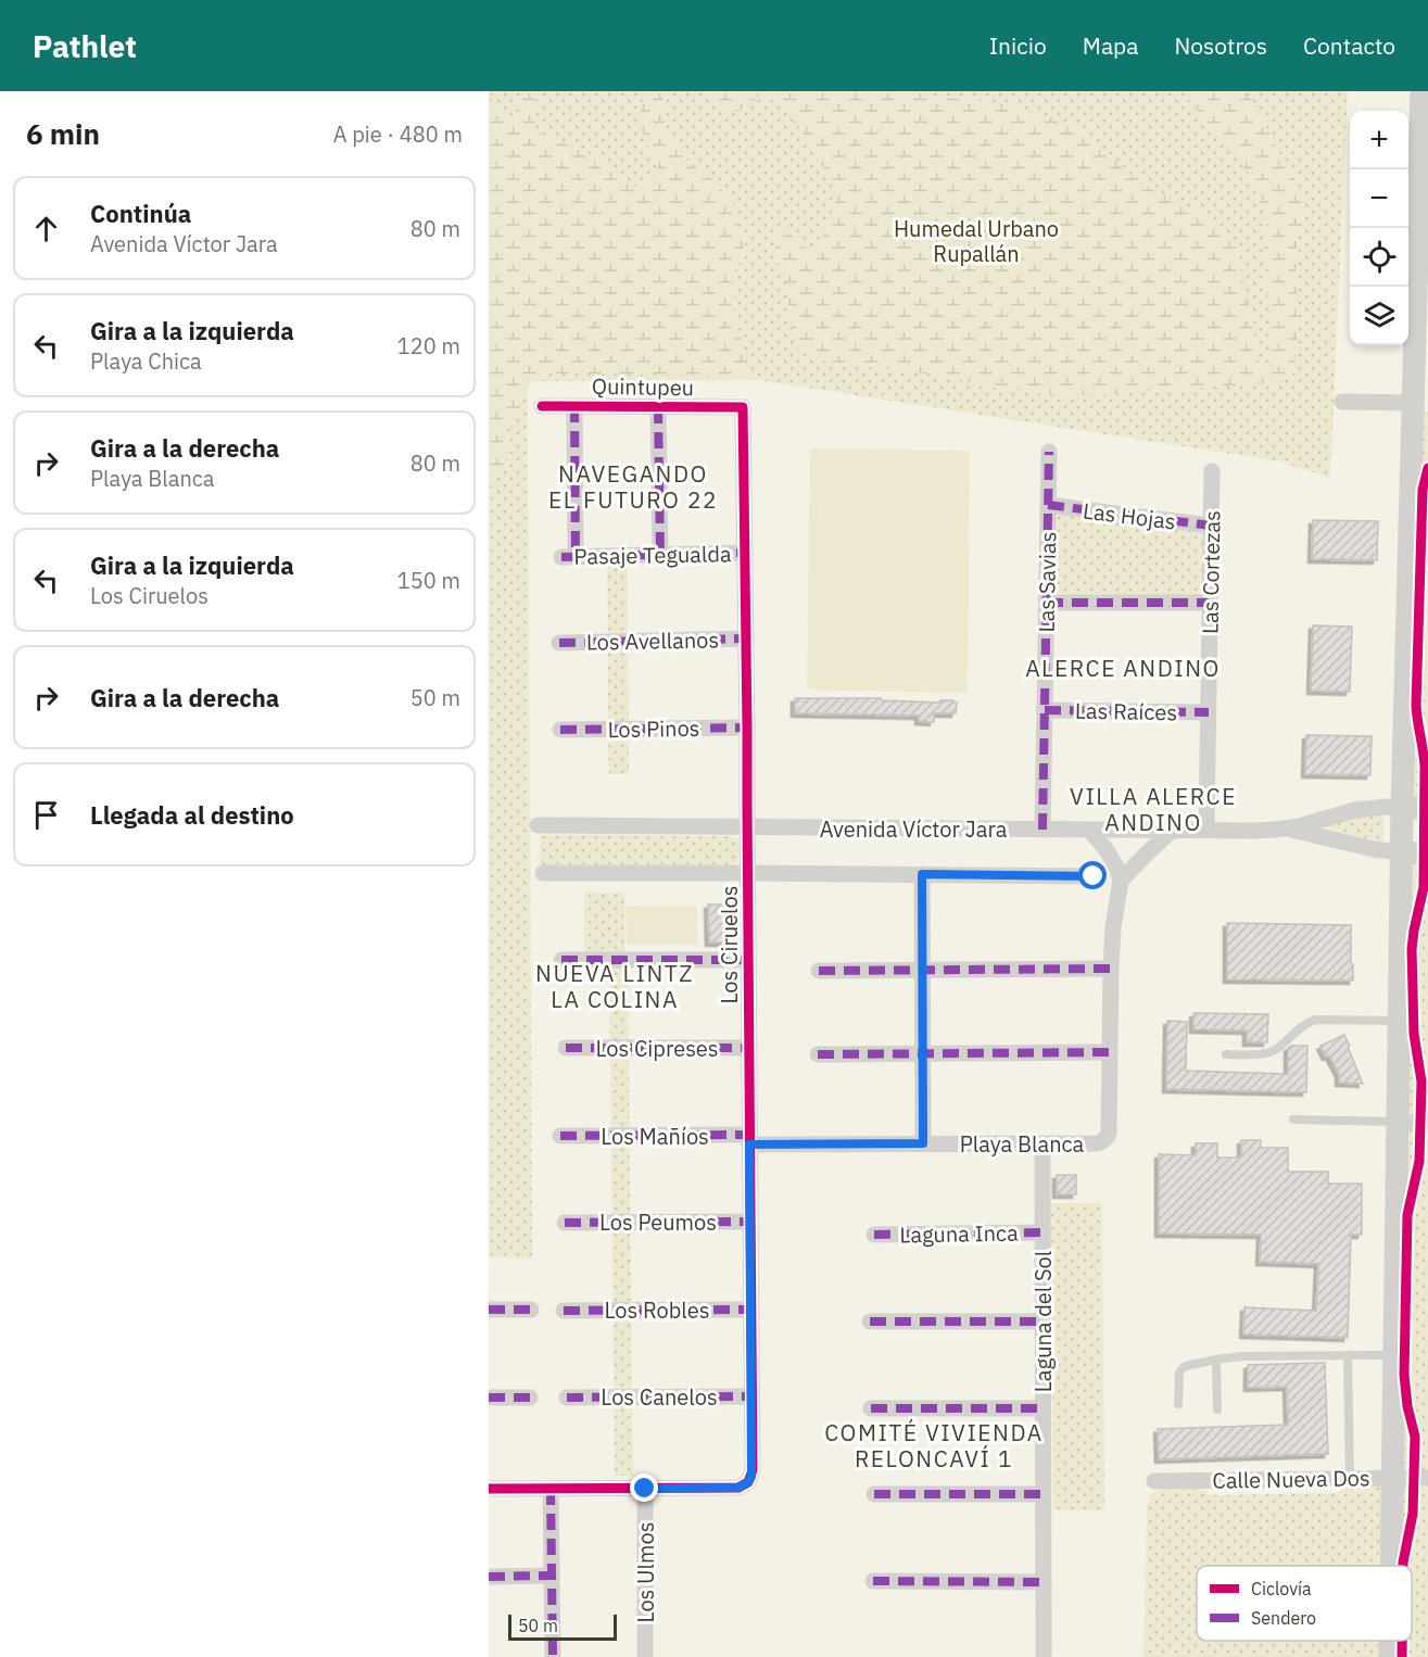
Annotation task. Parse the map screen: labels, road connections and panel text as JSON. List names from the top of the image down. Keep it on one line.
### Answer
{"streets":{"street":["Quintupeu","Las Hojas","Pasaje Tegualda","Las Cortezas","Las Savias","Los Avellanos","Las Raíces","Los Pinos","Avenida Víctor Jara","Los Ciruelos","Los Cipreses","Los Mañíos","Playa Blanca","Los Peumos","Laguna Inca","Los Robles","Laguna del Sol","Los Canelos","Calle Nueva Dos","Los Ulmos"]},"crossings":[["Quintupeu","Pasaje Tegualda"],["Quintupeu","Los Ciruelos"],["Las Hojas","Las Cortezas"],["Las Hojas","Las Savias"],["Pasaje Tegualda","Los Ciruelos"],["Las Cortezas","Las Raíces"],["Las Cortezas","Avenida Víctor Jara"],["Las Savias","Las Raíces"],["Las Savias","Avenida Víctor Jara"],["Los Avellanos","Los Ciruelos"],["Los Pinos","Los Ciruelos"],["Avenida Víctor Jara","Los Ciruelos"],["Los Ciruelos","Los Cipreses"],["Los Ciruelos","Los Mañíos"],["Los Ciruelos","Playa Blanca"],["Los Ciruelos","Los Peumos"],["Los Ciruelos","Los Robles"],["Los Ciruelos","Los Canelos"],["Los Ciruelos","Los Ulmos"],["Los Mañíos","Playa Blanca"],["Playa Blanca","Laguna del Sol"],["Laguna Inca","Laguna del Sol"]],"districts":["NAVEGANDO EL FUTURO 22","ALERCE ANDINO","VILLA ALERCE ANDINO","NUEVA LINTZ LA COLINA","COMITÉ VIVIENDA RELONCAVÍ 1"],"parks":["Humedal Urbano Rupallán"],"legend":["Ciclovía","Sendero"],"scale_bar":"50 m","page":{"header":"Pathlet","nav":["Inicio","Mapa","Nosotros","Contacto"],"heading":["6 min","A pie · 480 m"],"map_buttons":["+","−"],"list":[["Continúa","Avenida Víctor Jara","80 m"],["Gira a la izquierda","Playa Chica","120 m"],["Gira a la derecha","Playa Blanca","80 m"],["Gira a la izquierda","Los Ciruelos","150 m"],["Gira a la derecha","50 m"],"Llegada al destino"],"scale":"50 m"}}
